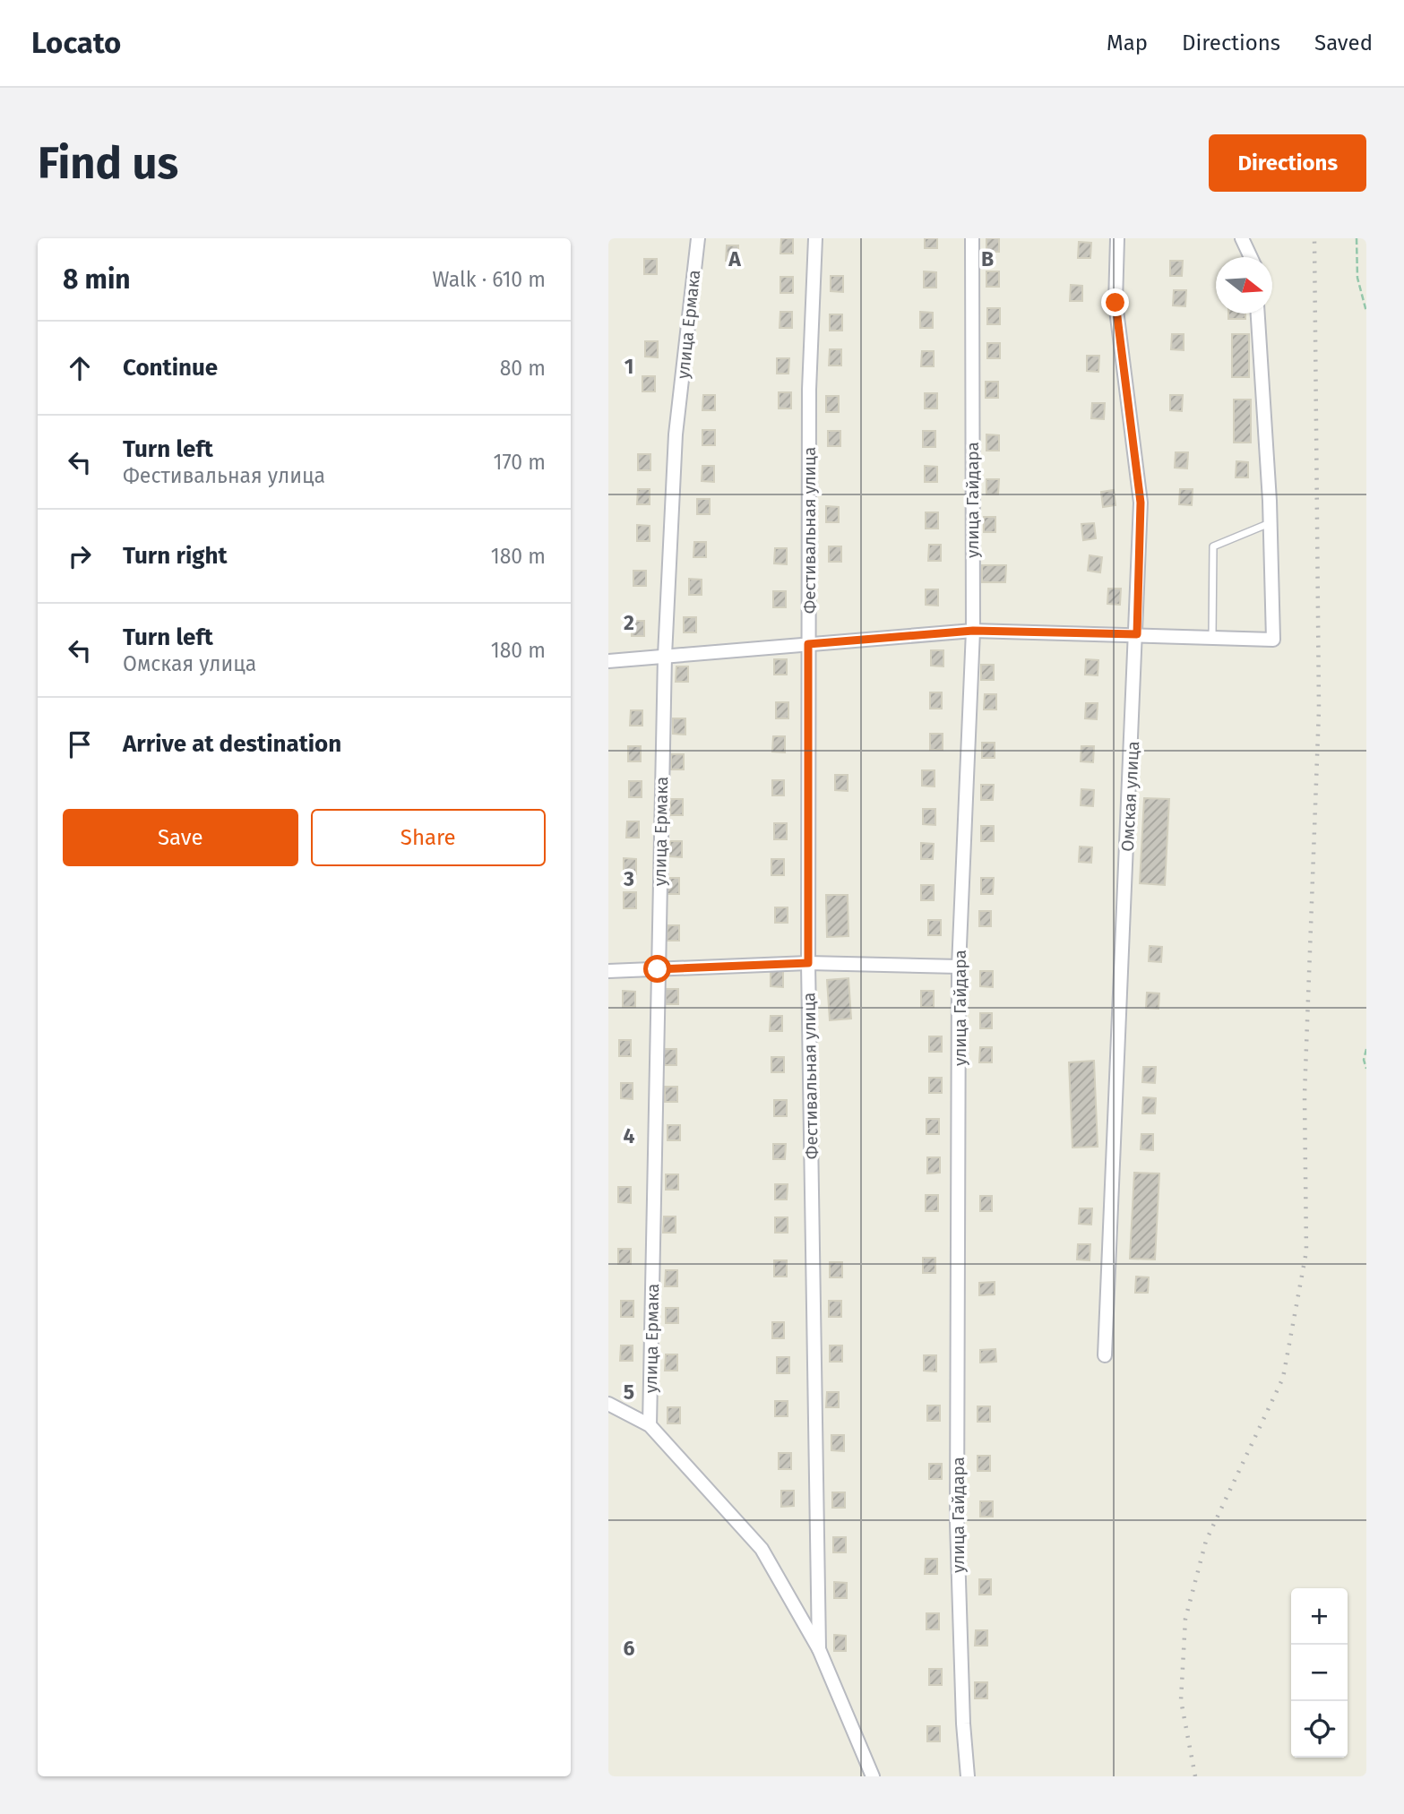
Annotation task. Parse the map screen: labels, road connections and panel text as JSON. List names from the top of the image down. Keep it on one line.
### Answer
{"streets":{"street":["улица Ермака","улица Гайдара","Фестивальная улица","Омская улица"]},"north":"right","page":{"header":"Locato","nav":["Map","Directions","Saved"],"buttons":["Directions",["Save","Share"]],"title":"Find us","heading":["8 min","Walk · 610 m"],"list":[["Continue","80 m"],["Turn left","Фестивальная улица","170 m"],["Turn right","180 m"],["Turn left","Омская улица","180 m"],"Arrive at destination"],"map_buttons":["+","−"]},"grid":{"columns":["A","B"],"rows":["1","2","3","4","5","6"]}}
